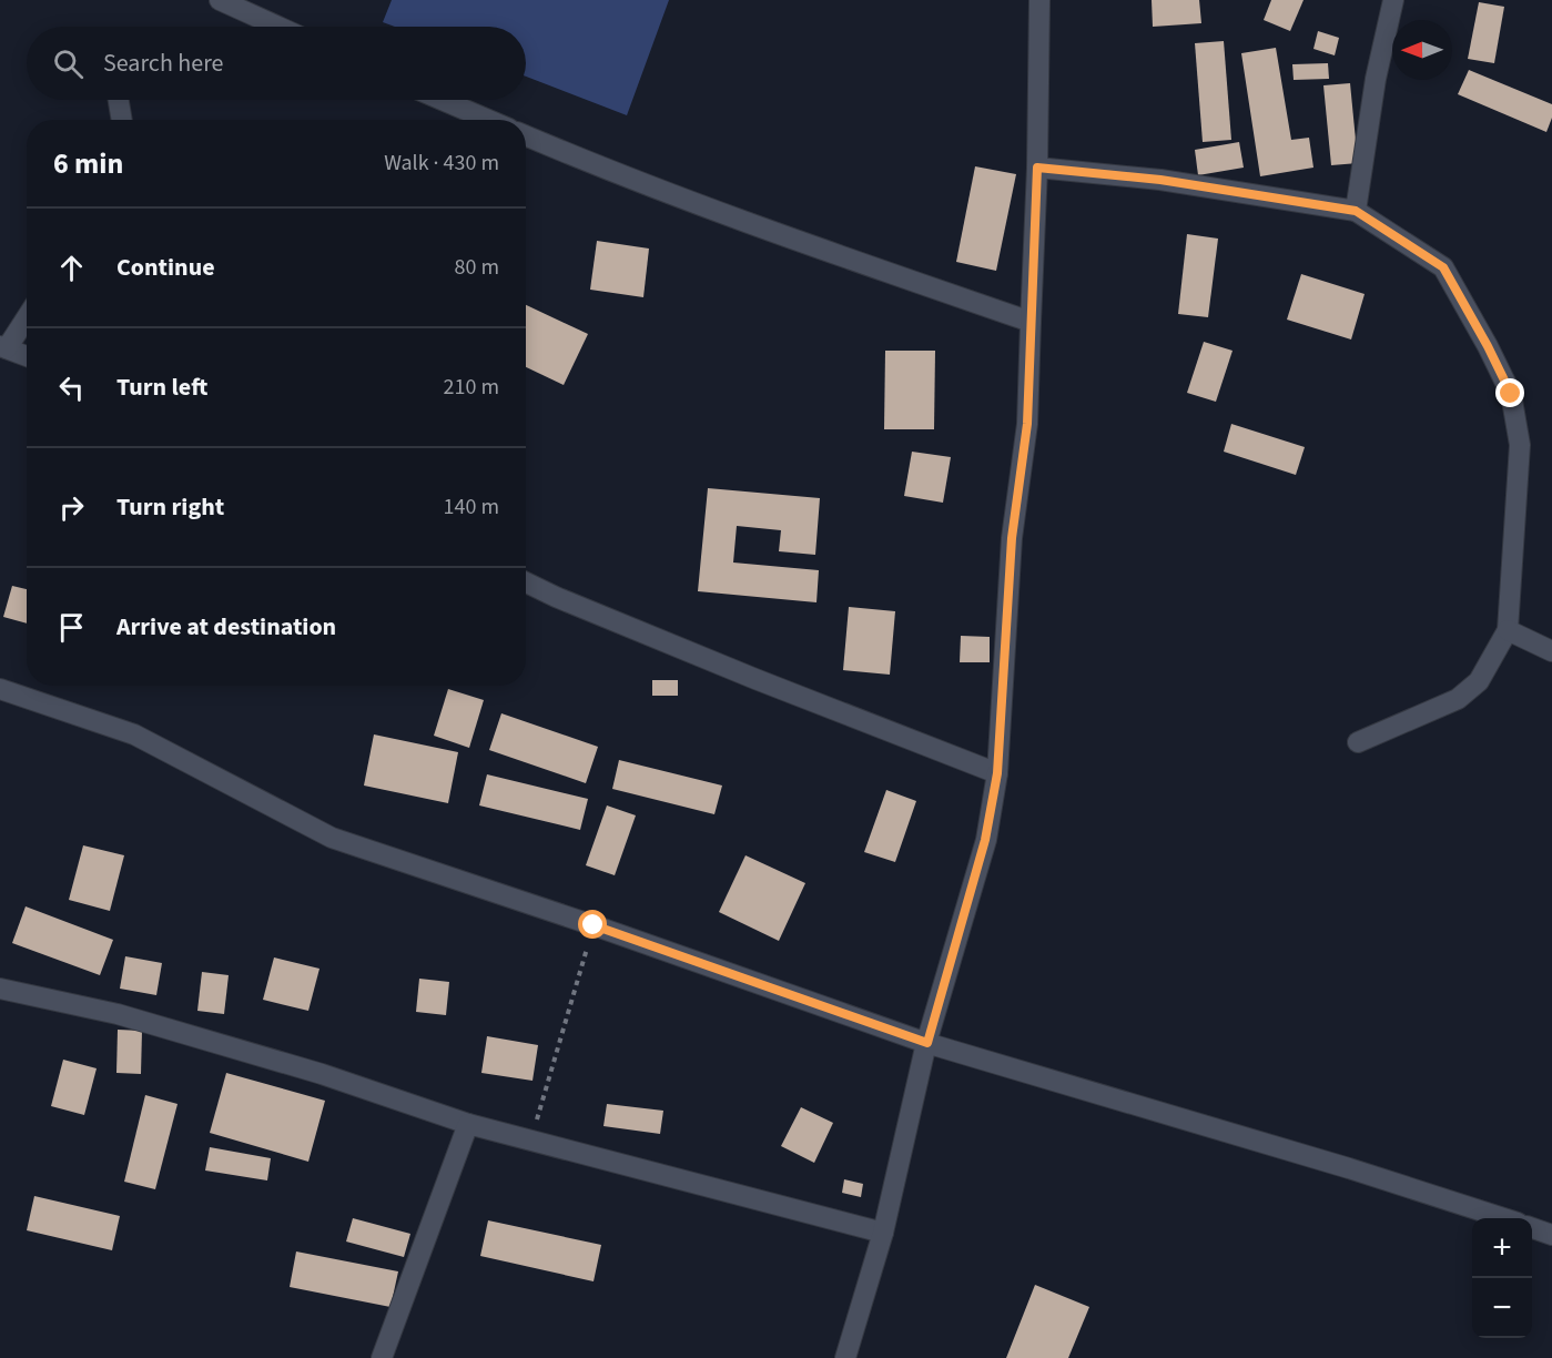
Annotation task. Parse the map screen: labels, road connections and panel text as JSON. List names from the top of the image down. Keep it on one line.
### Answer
{"north":"left","page":{"search":"Search here","heading":["6 min","Walk · 430 m"],"list":[["Continue","80 m"],["Turn left","210 m"],["Turn right","140 m"],"Arrive at destination"],"map_buttons":["+","−"]}}
